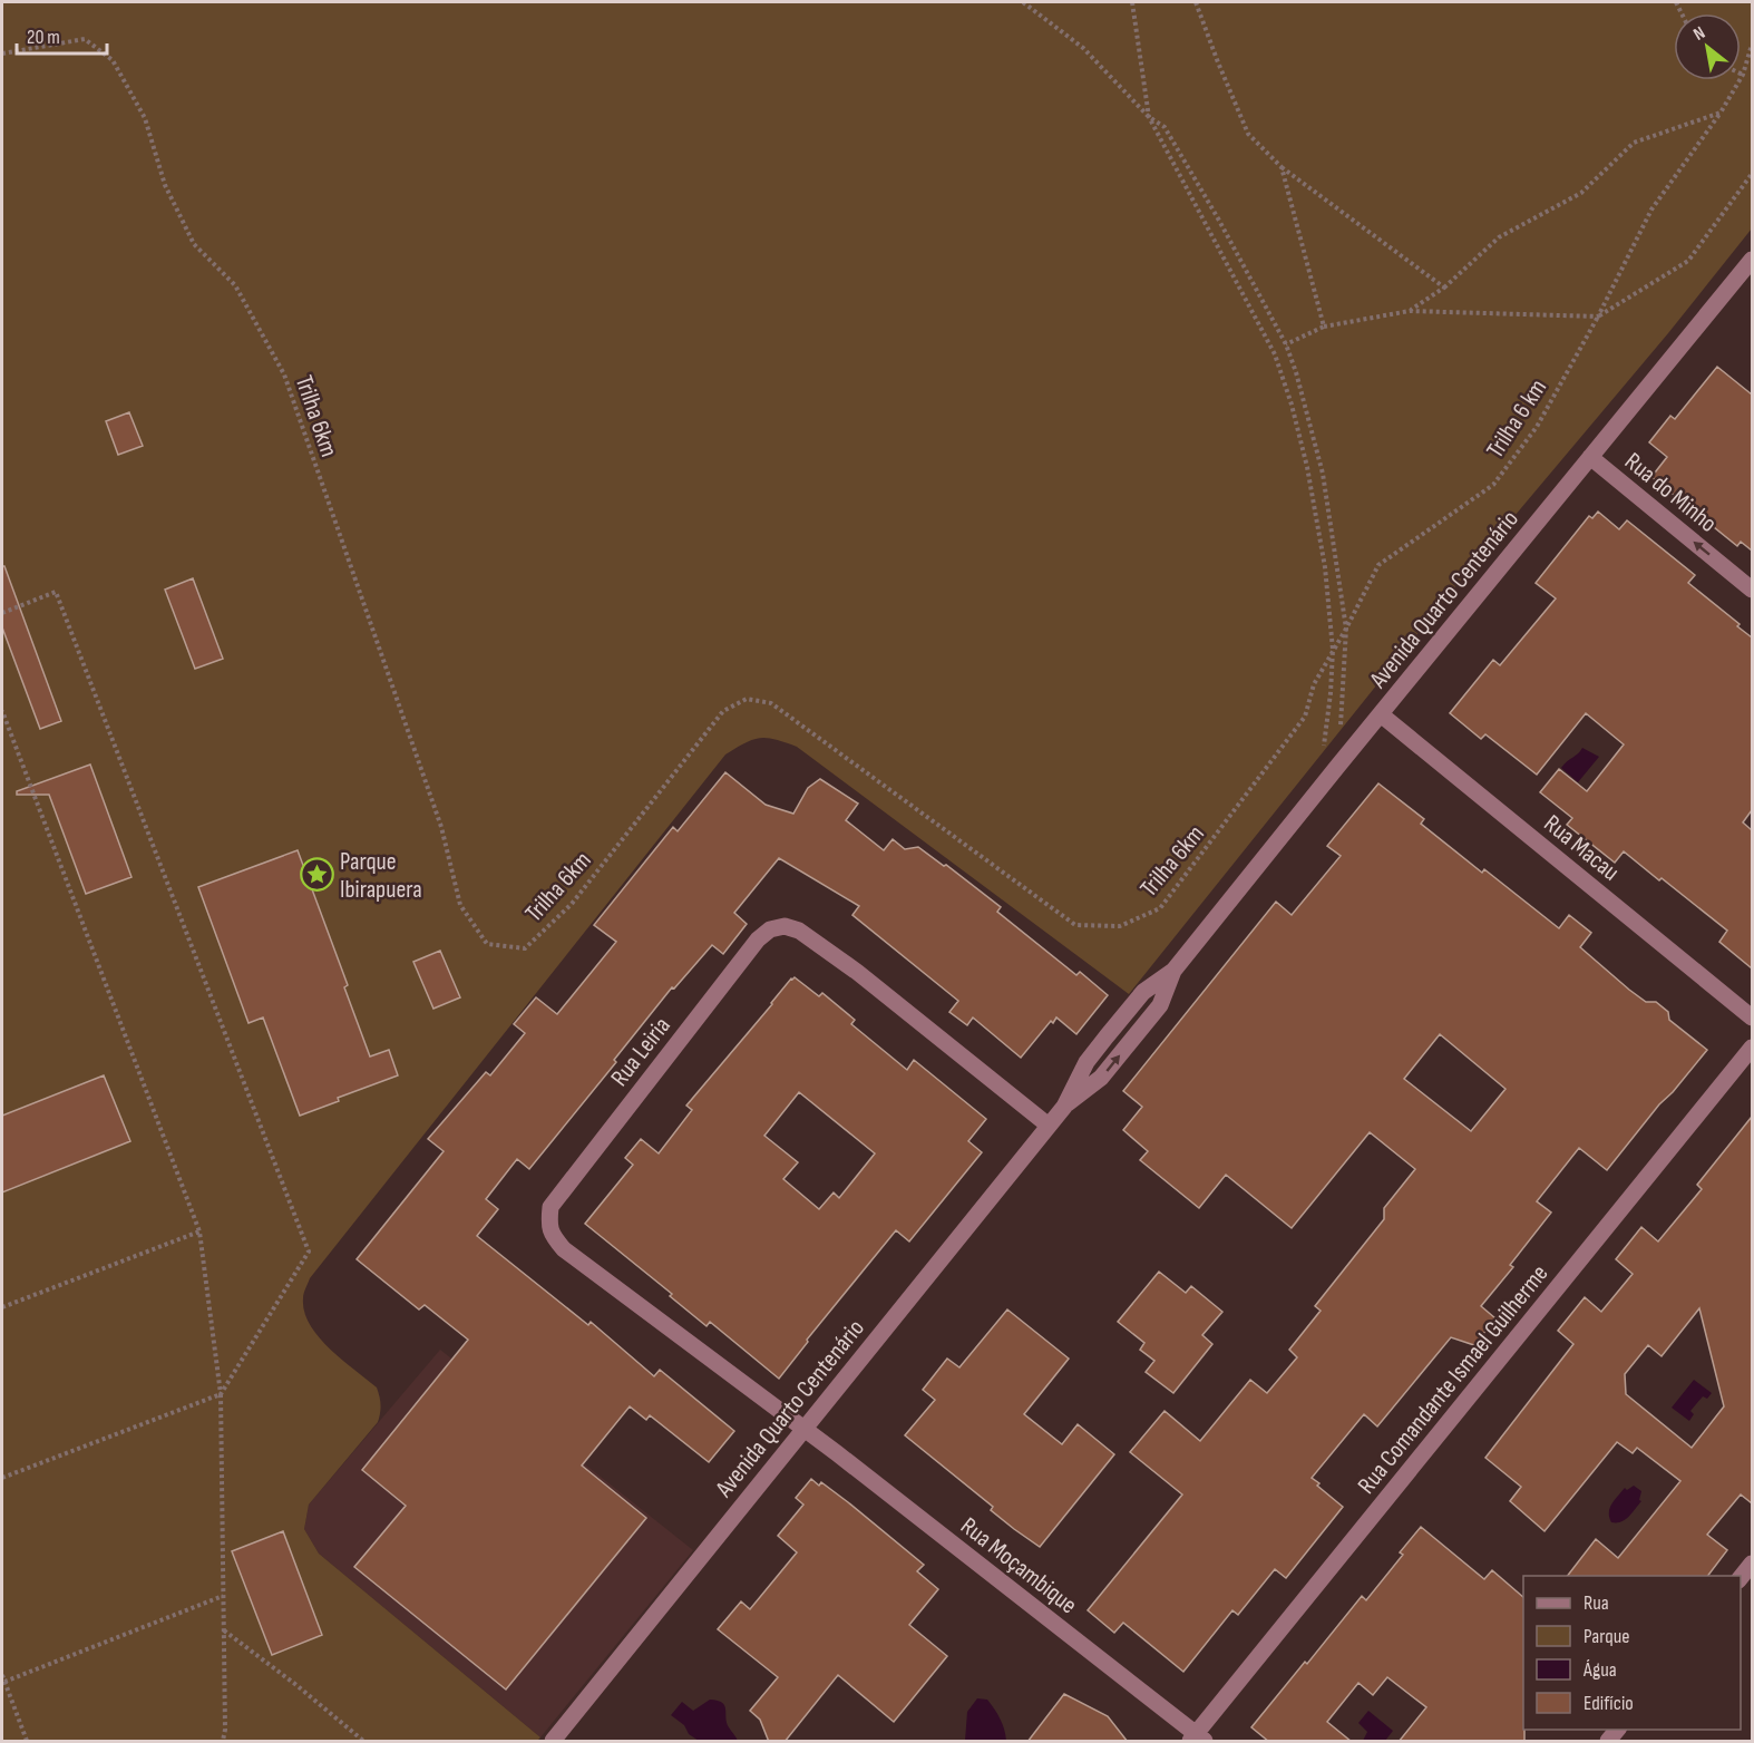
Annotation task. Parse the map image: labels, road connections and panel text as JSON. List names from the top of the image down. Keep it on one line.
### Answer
{"streets":{"street":["Rua do Minho","Avenida Quarto Centenário","Rua Macau","Rua Leiria","Rua Comandante Ismael Guilherme","Rua Moçambique"],"path":["Trilha 6km","Trilha 6 km"]},"crossings":[["Trilha 6km","Trilha 6 km"],["Rua do Minho","Avenida Quarto Centenário"],["Avenida Quarto Centenário","Rua Macau"],["Avenida Quarto Centenário","Rua Leiria"],["Avenida Quarto Centenário","Rua Moçambique"],["Rua Leiria","Rua Moçambique"],["Rua Comandante Ismael Guilherme","Rua Moçambique"]],"one_way":["Rua do Minho"],"places":{"place":["Parque Ibirapuera"]},"legend":["Rua","Parque","Água","Edifício"],"scale_bar":"20 m","north":"top left"}
